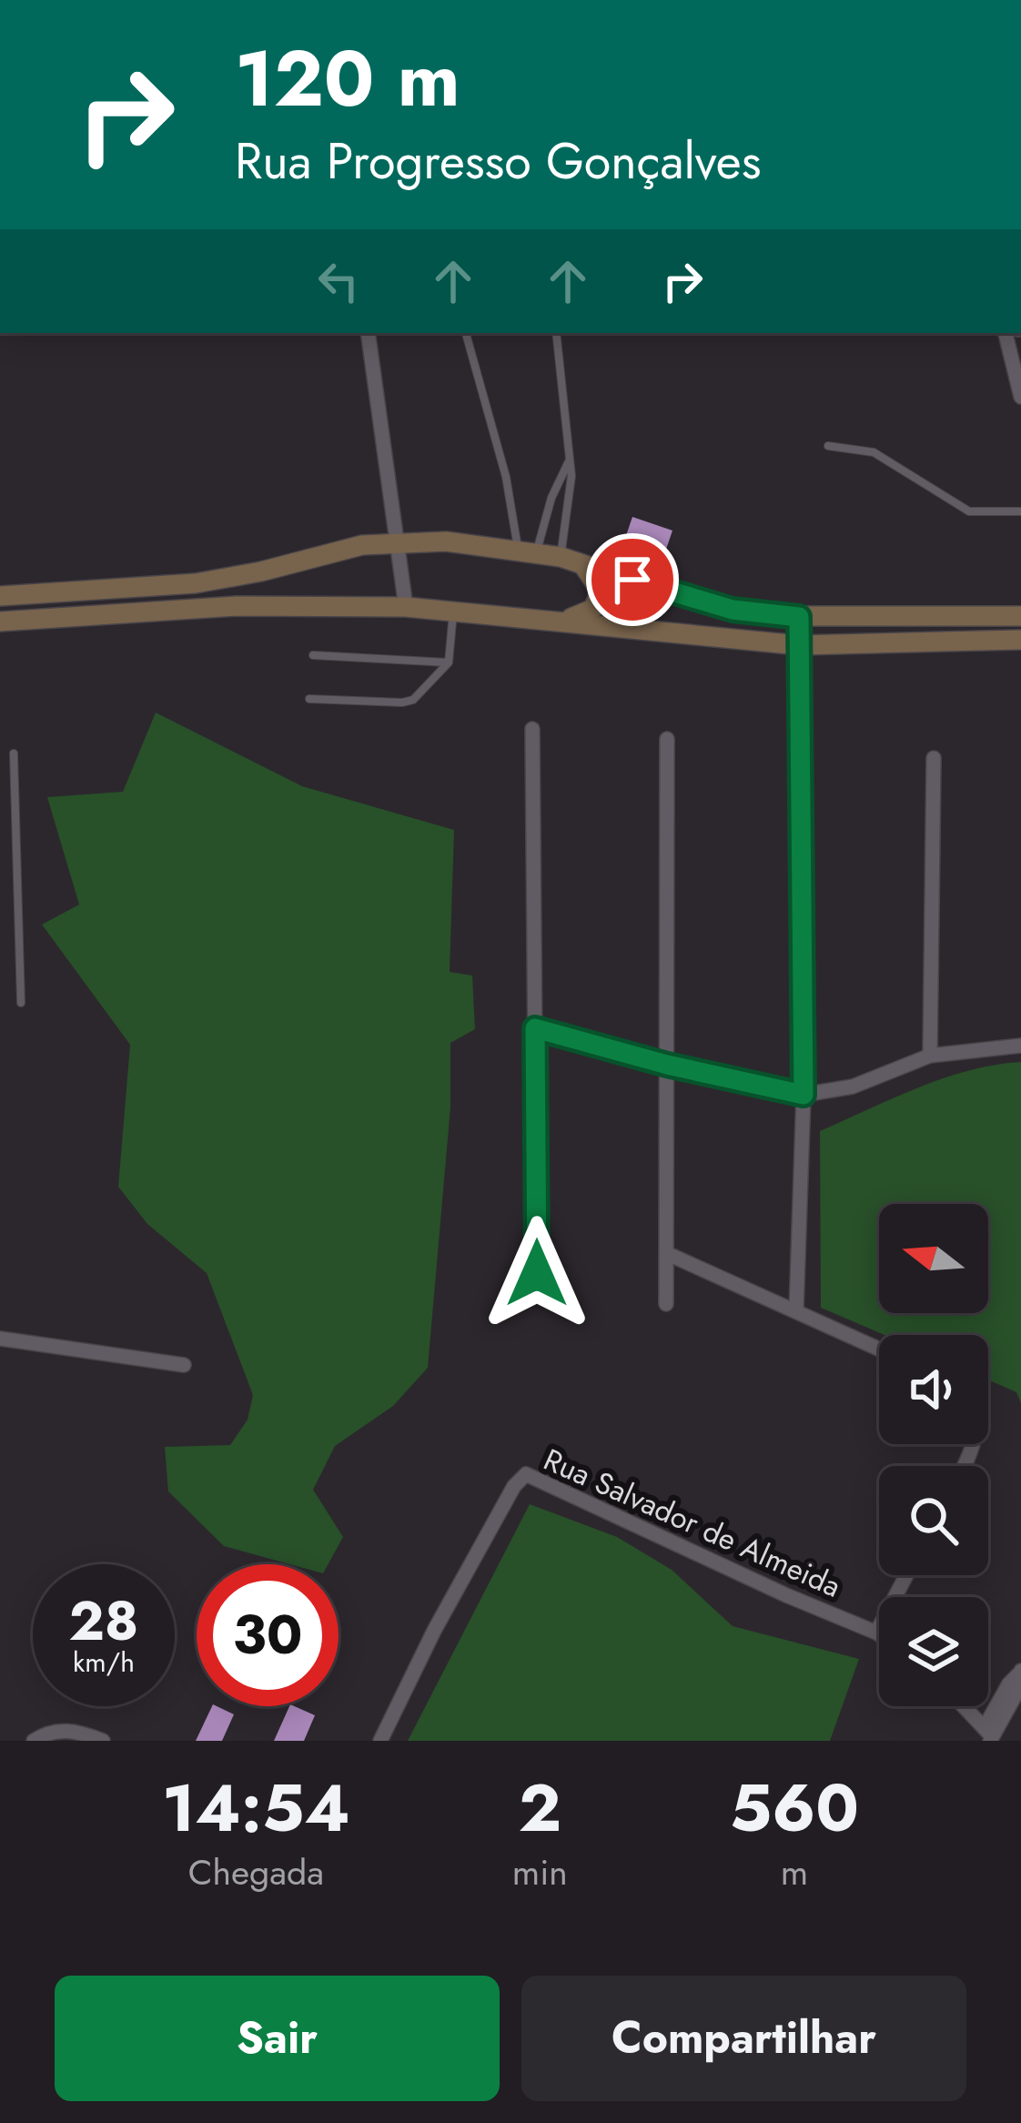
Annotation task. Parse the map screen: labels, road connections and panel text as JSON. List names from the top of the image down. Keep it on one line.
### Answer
{"streets":{"street":["Rua Salvador de Almeida"]},"north":"left","page":{"turn":["120 m","Rua Progresso Gonçalves"],"speed":"28 km/h","limit":"30","eta":["14:54","Chegada","2","min","560","m"],"buttons":["Sair","Compartilhar"]}}
